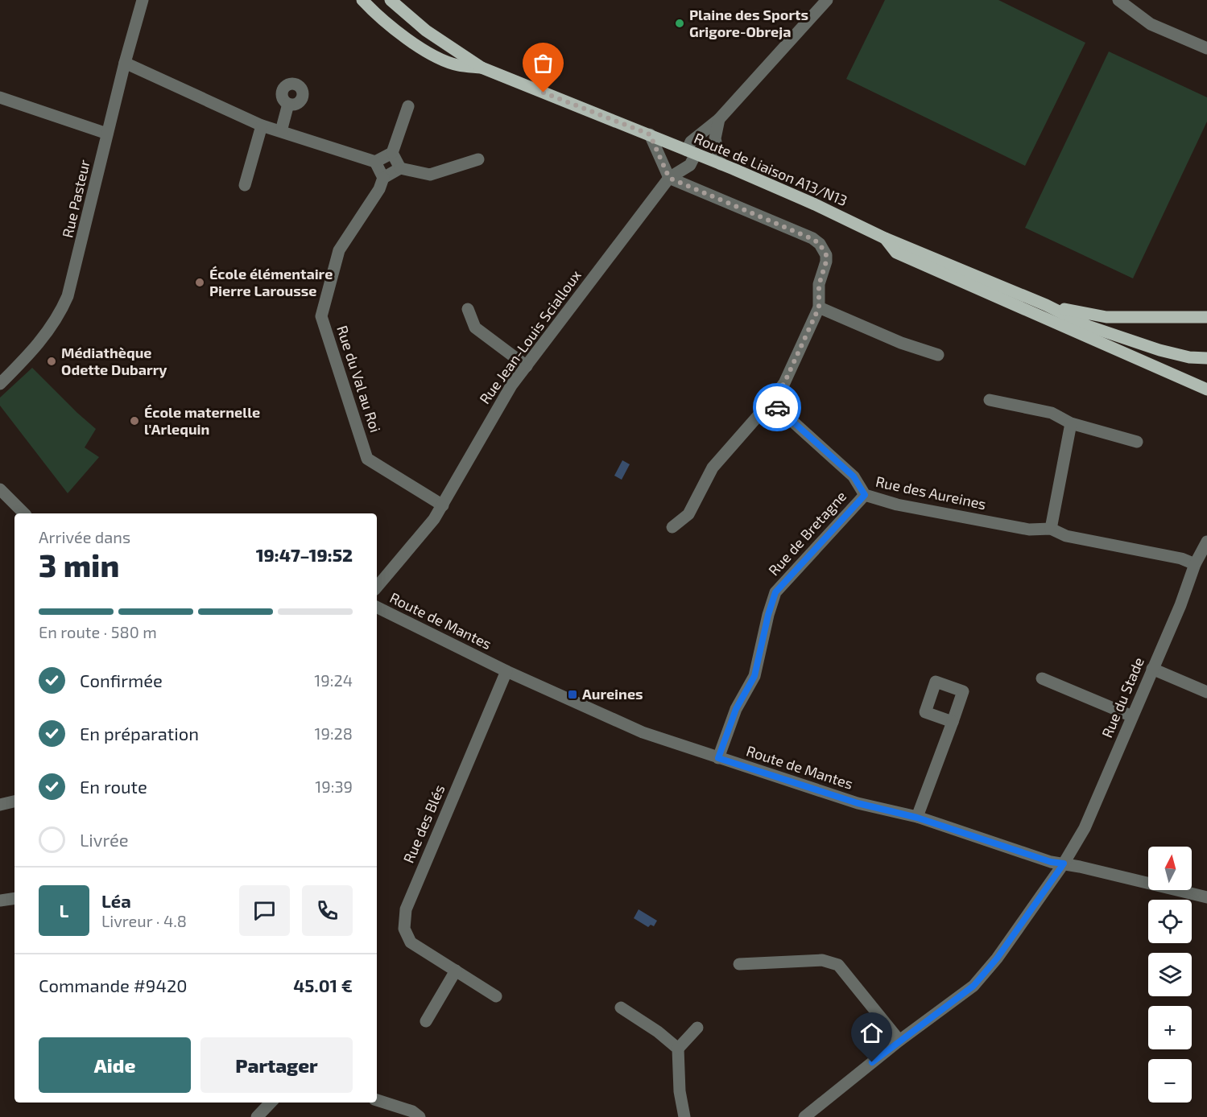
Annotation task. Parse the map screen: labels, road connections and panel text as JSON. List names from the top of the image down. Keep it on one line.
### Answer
{"streets":{"main road":["Route de Liaison A13/N13"],"street":["Rue Pasteur","Rue Jean-Louis Scialloux","Rue du Val au Roi","Rue des Aureines","Rue de Bretagne","Route de Mantes","Rue du Stade","Rue des Blés"]},"crossings":[["Route de Liaison A13/N13","Rue Jean-Louis Scialloux"],["Rue Jean-Louis Scialloux","Rue du Val au Roi"],["Rue des Aureines","Rue de Bretagne"],["Rue des Aureines","Rue du Stade"],["Rue de Bretagne","Route de Mantes"],["Route de Mantes","Rue du Stade"],["Route de Mantes","Rue des Blés"]],"places":{"other":["Plaine des Sports Grigore-Obreja","École élémentaire Pierre Larousse","Médiathèque Odette Dubarry","École maternelle l'Arlequin"],"transit":["Aureines"]},"north":"top","page":{"heading":["3 min","Arrivée dans","19:47–19:52"],"panel":["Léa","Livreur · 4.8","Commande #9420","45.01 €"],"bar":"En route · 580 m","list":[["Confirmée","19:24"],["En préparation","19:28"],["En route","19:39"],"Livrée"],"map_buttons":["+","−"],"round":"L","buttons":["Aide","Partager"]}}
